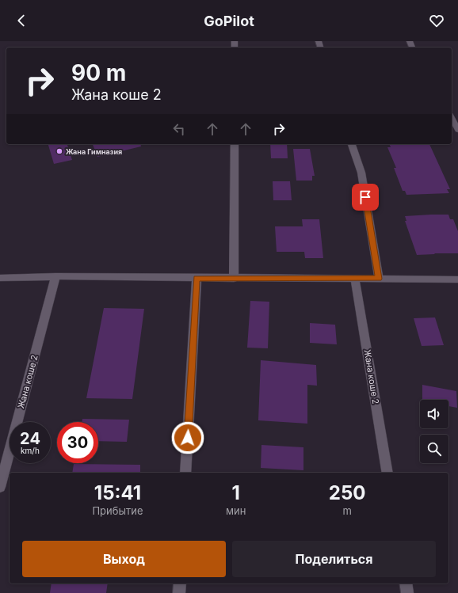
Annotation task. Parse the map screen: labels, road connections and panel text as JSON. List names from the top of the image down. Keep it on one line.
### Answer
{"streets":{"street":["Жана коше 2"]},"places":["Жана Гимназия"],"page":{"header":"GoPilot","turn":["90 m","Жана коше 2"],"speed":"24 km/h","limit":"30","eta":["15:41","Прибытие","1","мин","250","m"],"buttons":["Выход","Поделиться"]}}
